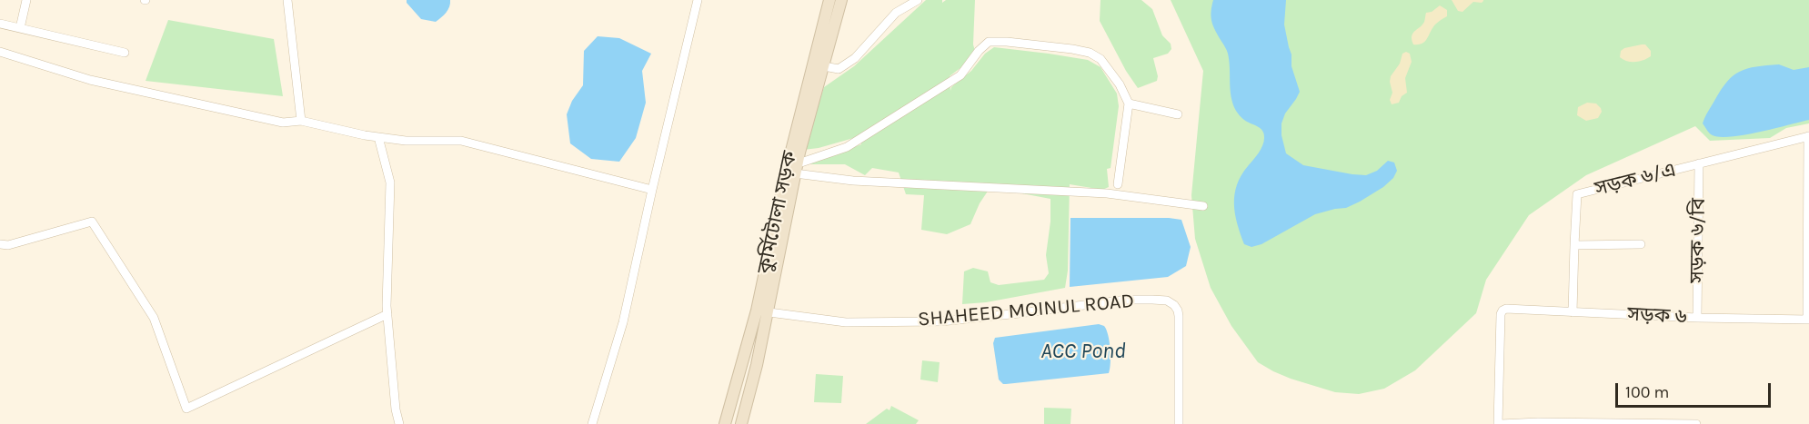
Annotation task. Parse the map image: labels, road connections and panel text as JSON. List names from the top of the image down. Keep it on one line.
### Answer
{"streets":{"main road":["কুর্মিটোলা সড়ক"],"street":["সড়ক ৬/এ","সড়ক ৬/বি","SHAHEED MOINUL ROAD","সড়ক ৬"]},"crossings":[["সড়ক ৬/এ","সড়ক ৬/বি"],["সড়ক ৬/এ","সড়ক ৬"],["কুর্মিটোলা সড়ক","SHAHEED MOINUL ROAD"],["সড়ক ৬/বি","সড়ক ৬"]],"water":["ACC Pond"],"scale_bar":"100 m"}
